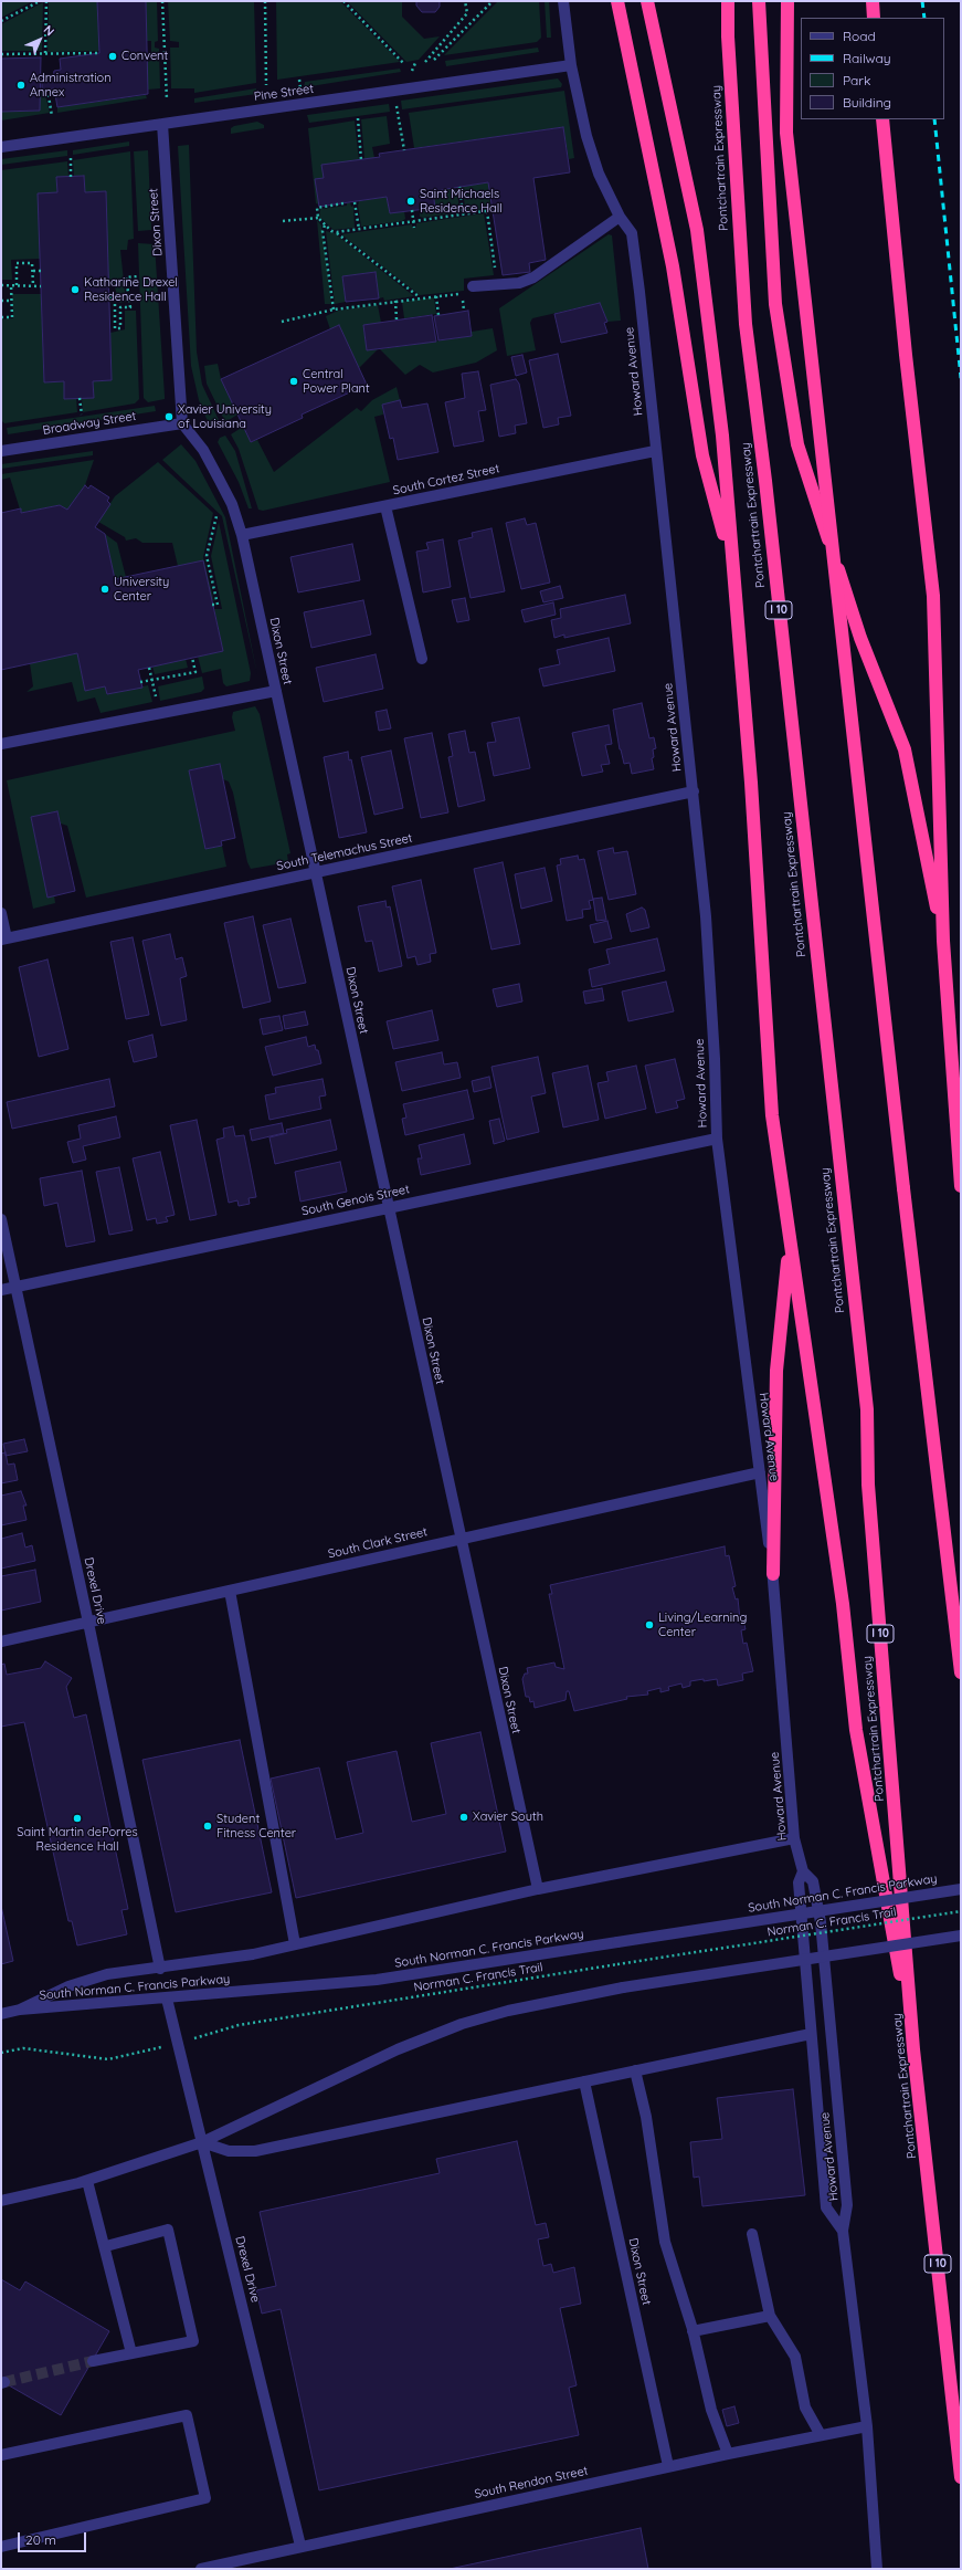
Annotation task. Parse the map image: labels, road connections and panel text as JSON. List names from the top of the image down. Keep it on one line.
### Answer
{"streets":{"highway":["Pontchartrain Expressway","I 10"],"street":["Pine Street","Dixon Street","Howard Avenue","Broadway Street","South Cortez Street","South Telemachus Street","South Genois Street","South Clark Street","Drexel Drive","South Norman C. Francis Parkway","South Rendon Street"],"path":["Norman C. Francis Trail"]},"crossings":[["Pine Street","Dixon Street"],["Pine Street","Howard Avenue"],["Dixon Street","Broadway Street"],["Dixon Street","South Cortez Street"],["Dixon Street","South Telemachus Street"],["Dixon Street","South Genois Street"],["Dixon Street","South Clark Street"],["Dixon Street","South Norman C. Francis Parkway"],["Dixon Street","South Rendon Street"],["Howard Avenue","South Cortez Street"],["Howard Avenue","South Telemachus Street"],["Howard Avenue","South Genois Street"],["Howard Avenue","South Clark Street"],["Howard Avenue","South Norman C. Francis Parkway"],["Howard Avenue","South Rendon Street"],["South Genois Street","Drexel Drive"],["South Clark Street","Drexel Drive"],["Drexel Drive","South Norman C. Francis Parkway"],["Drexel Drive","Norman C. Francis Trail"],["Drexel Drive","South Rendon Street"]],"places":["Convent","Administration Annex","Saint Michaels Residence Hall","Katharine Drexel Residence Hall","Central Power Plant","Xavier University of Louisiana","University Center","Living/Learning Center","Xavier South","Saint Martin dePorres Residence Hall","Student Fitness Center"],"legend":["Road","Railway","Park","Building"],"scale_bar":"20 m","north":"top right"}
